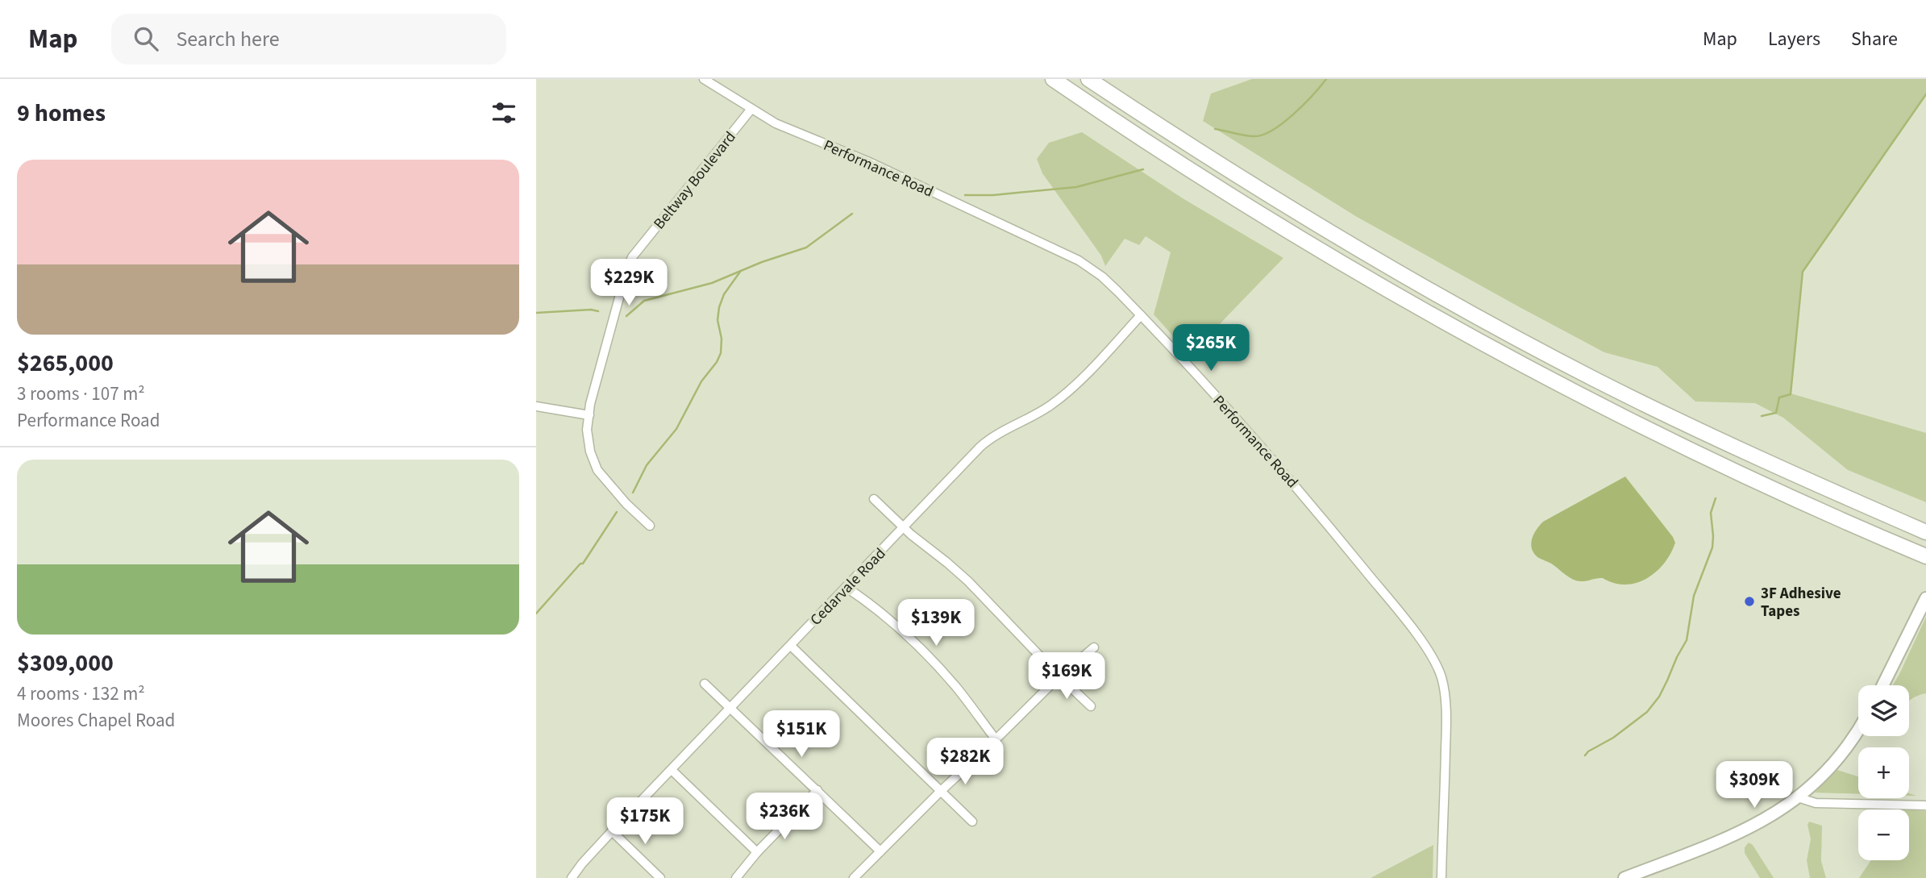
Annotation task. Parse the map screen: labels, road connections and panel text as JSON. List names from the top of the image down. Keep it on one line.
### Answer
{"streets":{"street":["Performance Road","Beltway Boulevard","Cedarvale Road"]},"crossings":[["Performance Road","Beltway Boulevard"],["Performance Road","Cedarvale Road"]],"places":["3F Adhesive Tapes"],"page":{"header":"Map","search":"Search here","nav":["Map","Layers","Share"],"heading":"9 homes","list":[{"name":"$265,000","note":"3 rooms · 107 m² · Performance Road"},{"name":"$309,000","note":"4 rooms · 132 m² · Moores Chapel Road"}],"price":["$229K","$265K","$139K","$169K","$151K","$282K","$309K","$236K","$175K"],"map_buttons":["+","−"]}}
